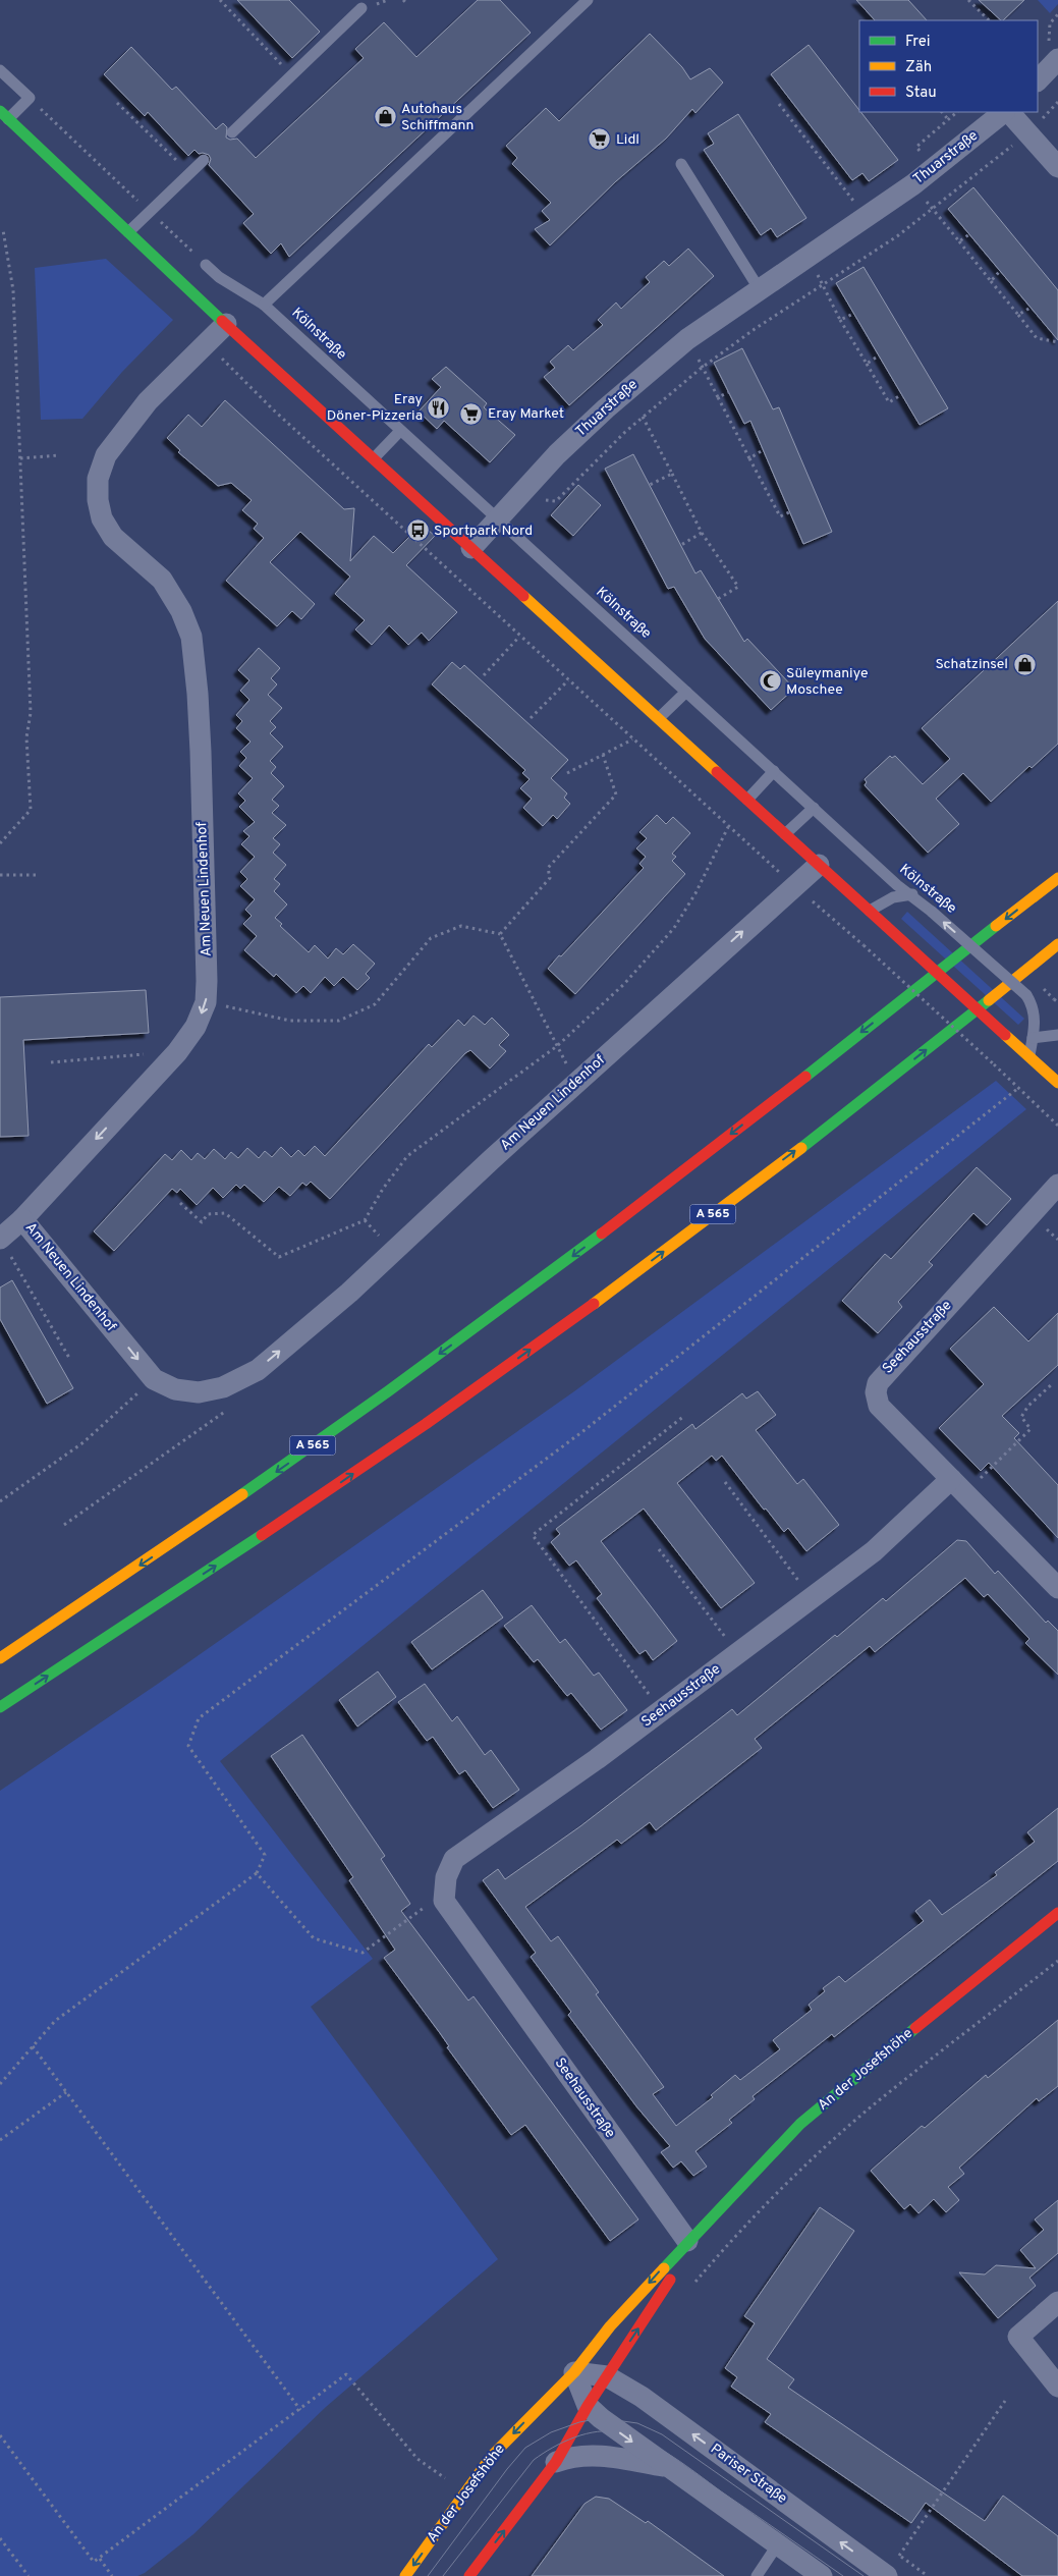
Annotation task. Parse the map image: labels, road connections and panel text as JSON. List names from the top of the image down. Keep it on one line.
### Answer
{"streets":{"main road":["A 565","An der Josefshöhe"],"street":["Thuarstraße","Am Neuen Lindenhof","Seehausstraße","Pariser Straße"],"lane":["Kölnstraße"]},"crossings":[["Thuarstraße","Kölnstraße"],["Seehausstraße","An der Josefshöhe"],["An der Josefshöhe","Pariser Straße"]],"places":{"shop":["Autohaus Schiffmann","Schatzinsel"],"supermarket":["Lidl","Eray Market"],"restaurant":["Eray Döner-Pizzeria"],"bus stop":["Sportpark Nord"],"mosque":["Süleymaniye Moschee"]},"legend":["Frei","Zäh","Stau"]}
